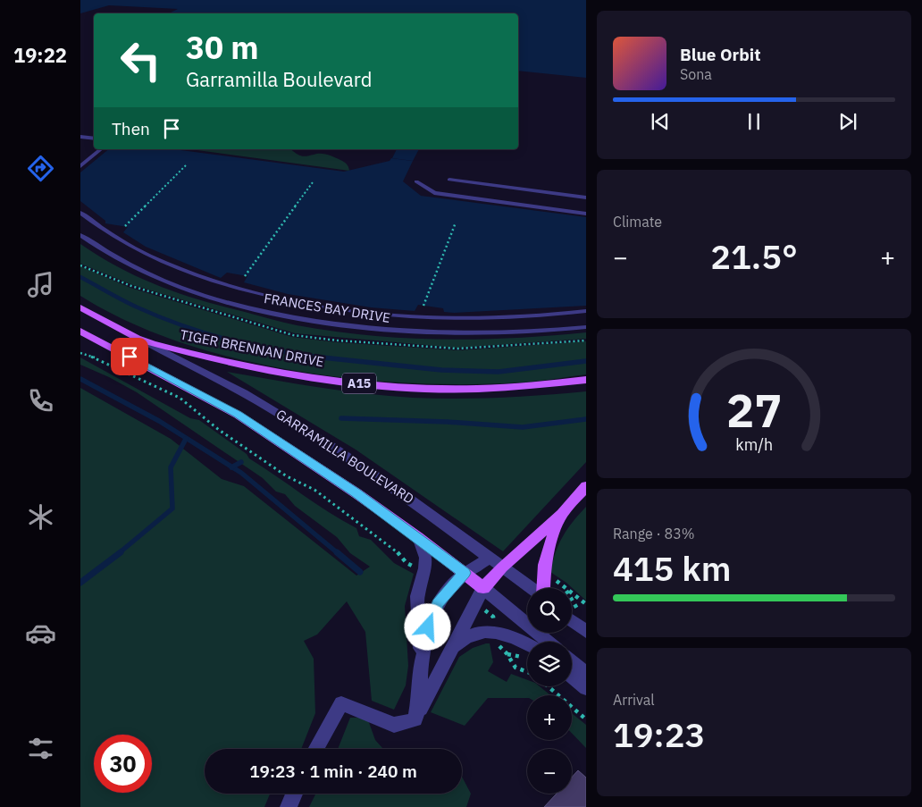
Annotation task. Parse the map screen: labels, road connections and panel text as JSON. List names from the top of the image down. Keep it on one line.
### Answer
{"streets":{"main road":["TIGER BRENNAN DRIVE","A15","GARRAMILLA BOULEVARD"],"lane":["FRANCES BAY DRIVE"]},"crossings":[["TIGER BRENNAN DRIVE","GARRAMILLA BOULEVARD"]],"page":{"tabs":"19:22","turn":["30 m","Garramilla Boulevard"],"song":["Blue Orbit","Sona"],"then":"Then","tile":["Climate",["Range · 83%","415 km"],["Arrival","19:23"]],"heat":["−","21.5°","+"],"map_buttons":["+","−"],"limit":"30","trip":"19:23 · 1 min · 240 m","gauge":["27","km/h"]}}
